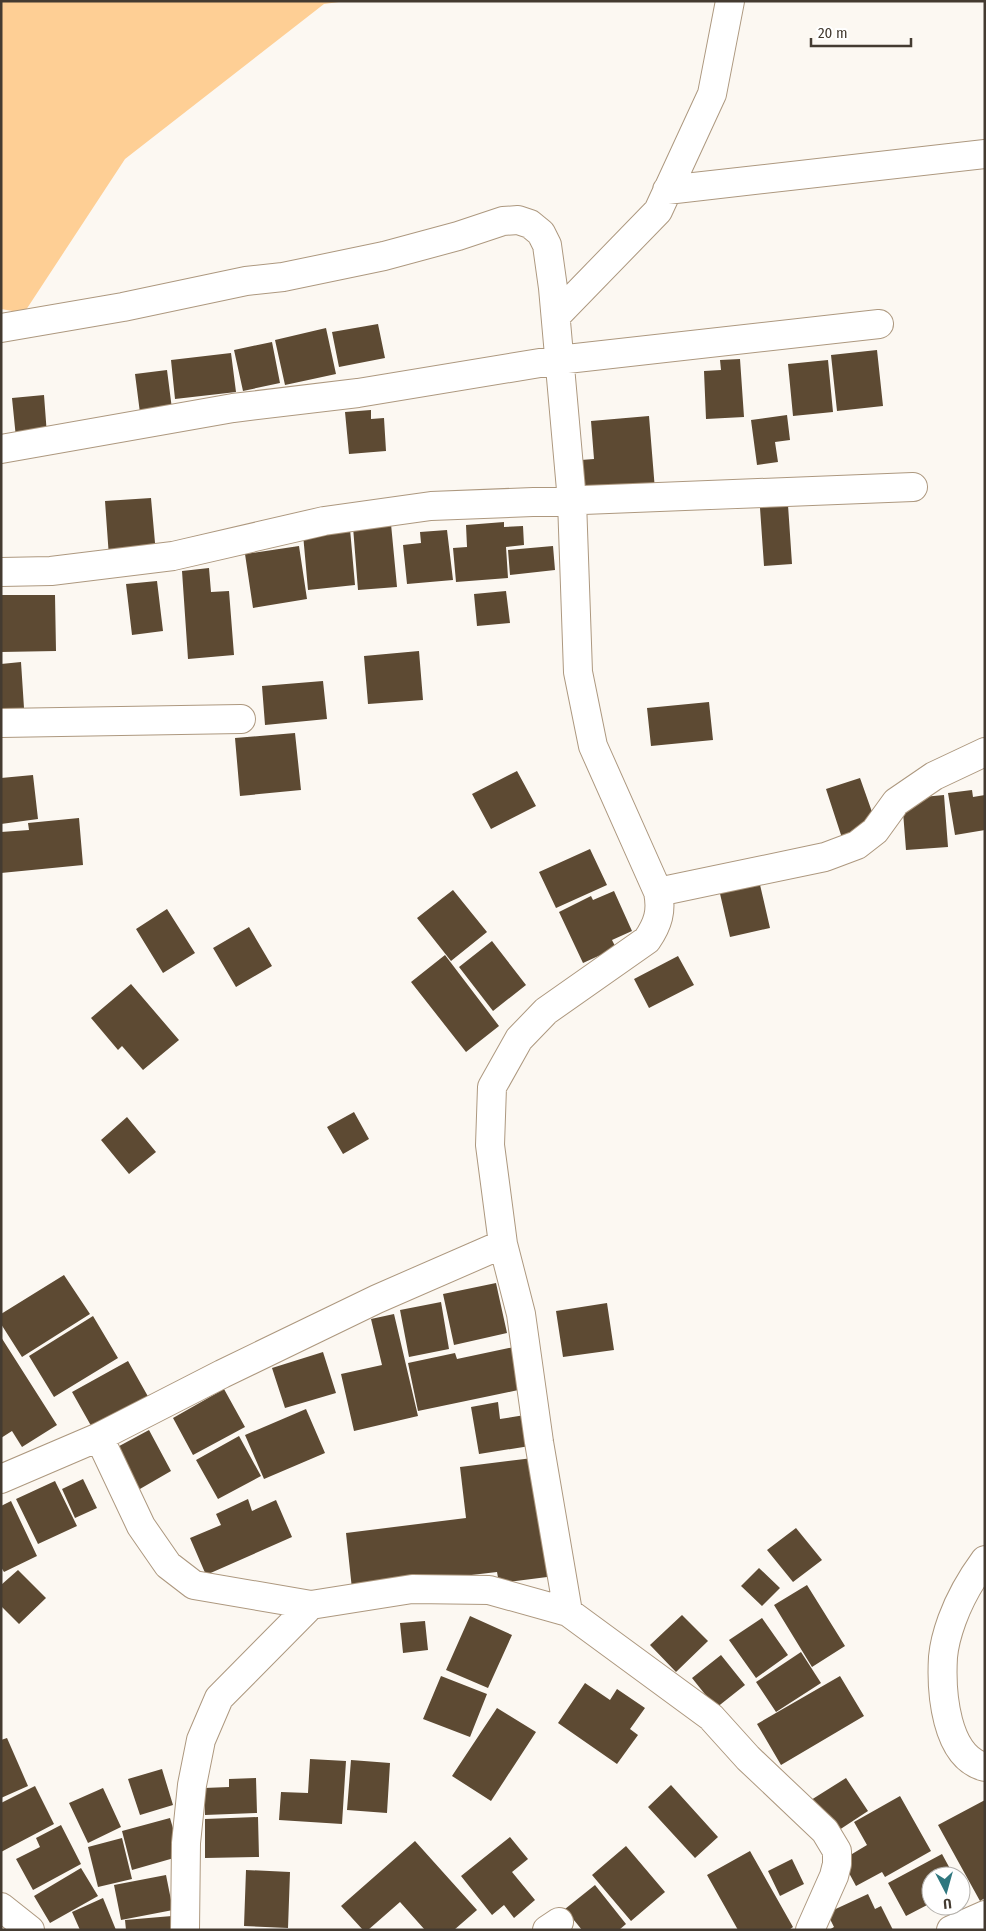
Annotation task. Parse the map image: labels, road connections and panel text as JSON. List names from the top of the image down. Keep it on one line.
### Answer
{"scale_bar":"20 m","north":"bottom"}
